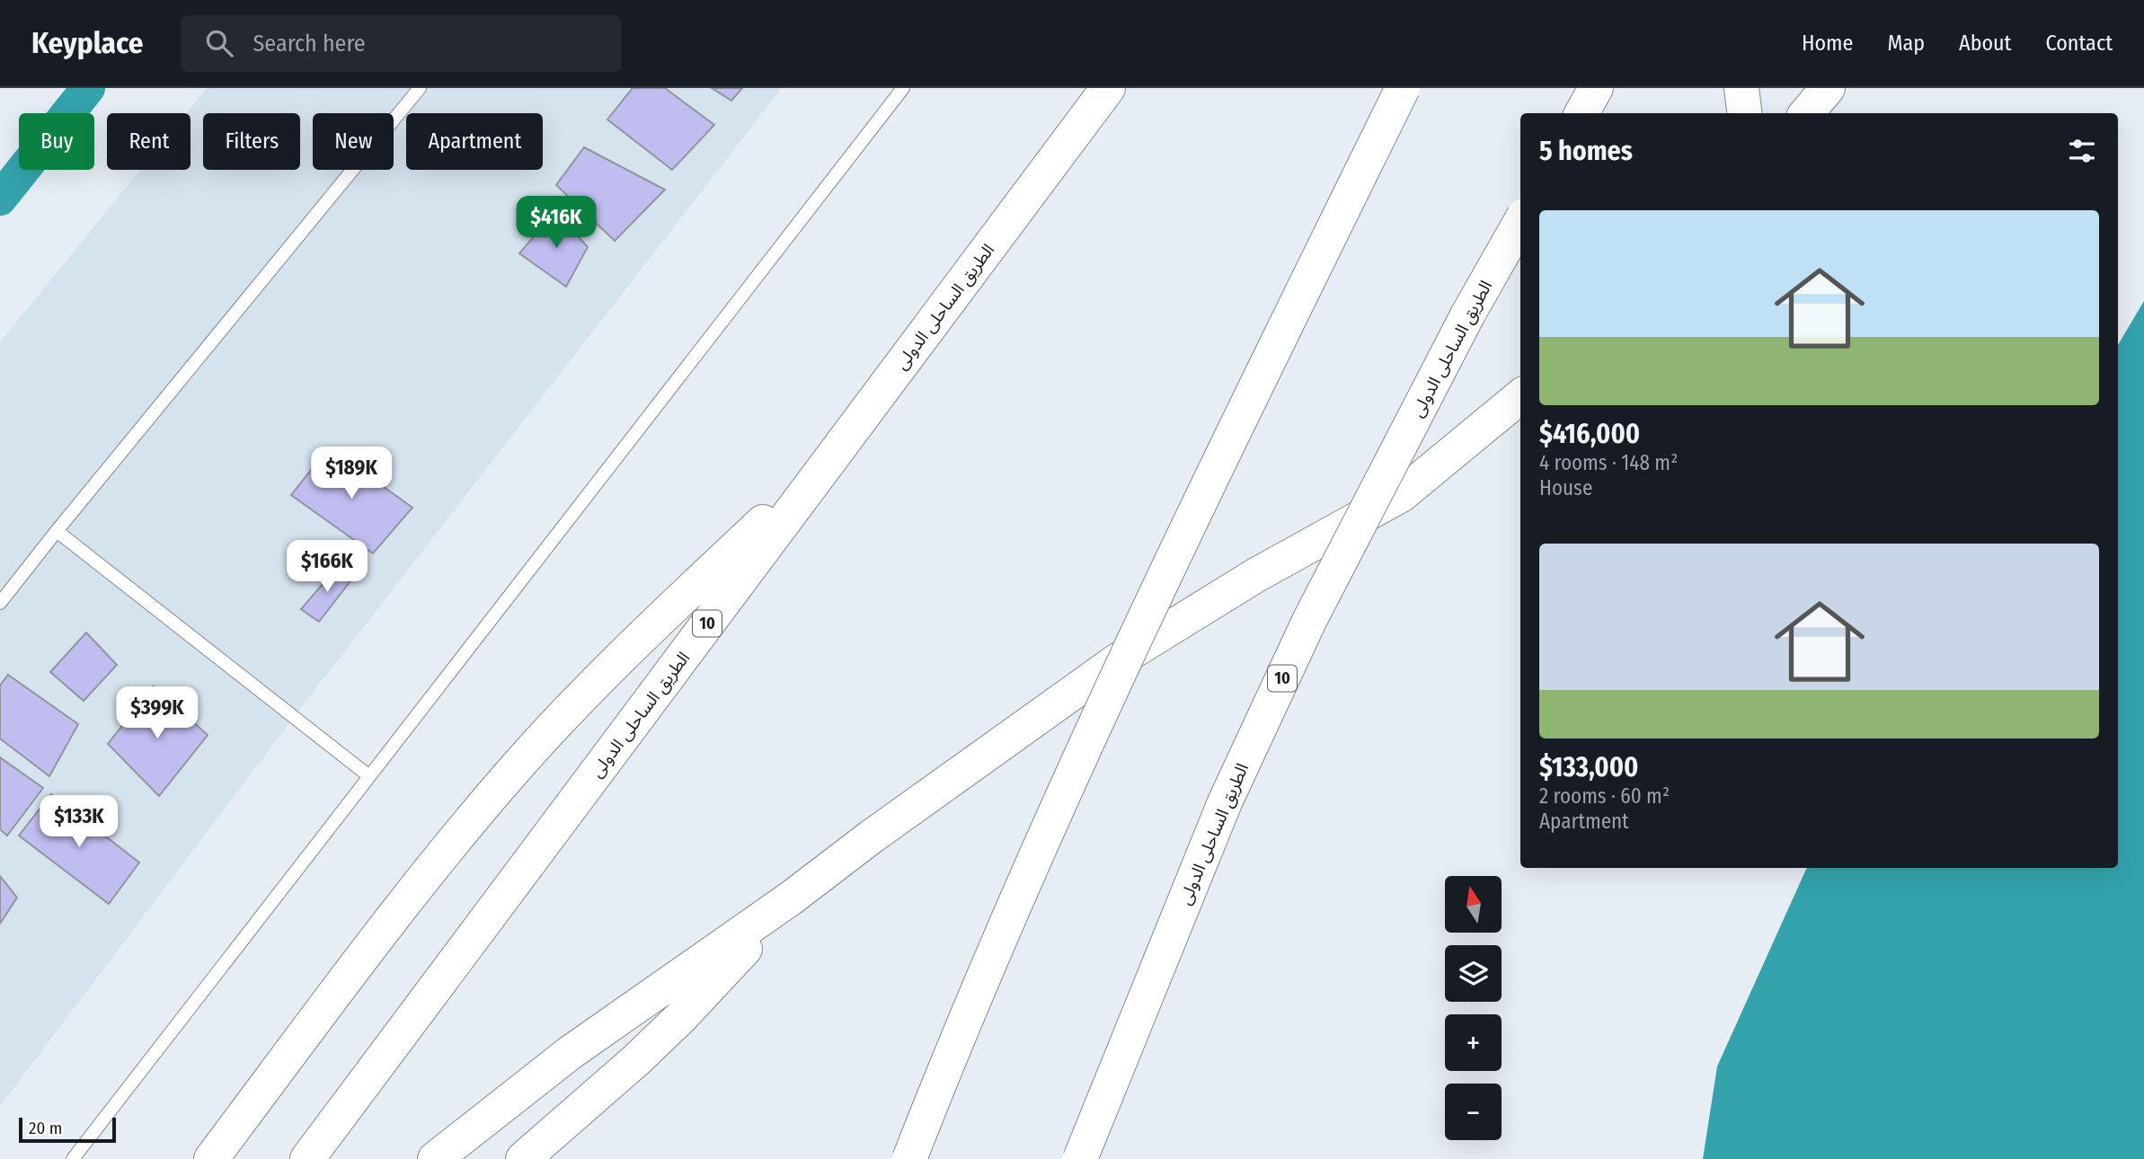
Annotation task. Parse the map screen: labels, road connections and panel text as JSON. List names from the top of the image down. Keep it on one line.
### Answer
{"streets":{"highway":["الطريق الساحلى الدولى","10"]},"scale_bar":"20 m","north":"top","page":{"header":"Keyplace","search":"Search here","nav":["Home","Map","About","Contact"],"chip":["Buy","Rent","Filters","New","Apartment"],"heading":"5 homes","list":[{"name":"$416,000","note":"4 rooms · 148 m² · House"},{"name":"$133,000","note":"2 rooms · 60 m² · Apartment"}],"price":["$416K","$189K","$166K","$399K","$133K"],"map_buttons":["+","−"],"scale":"20 m"}}
